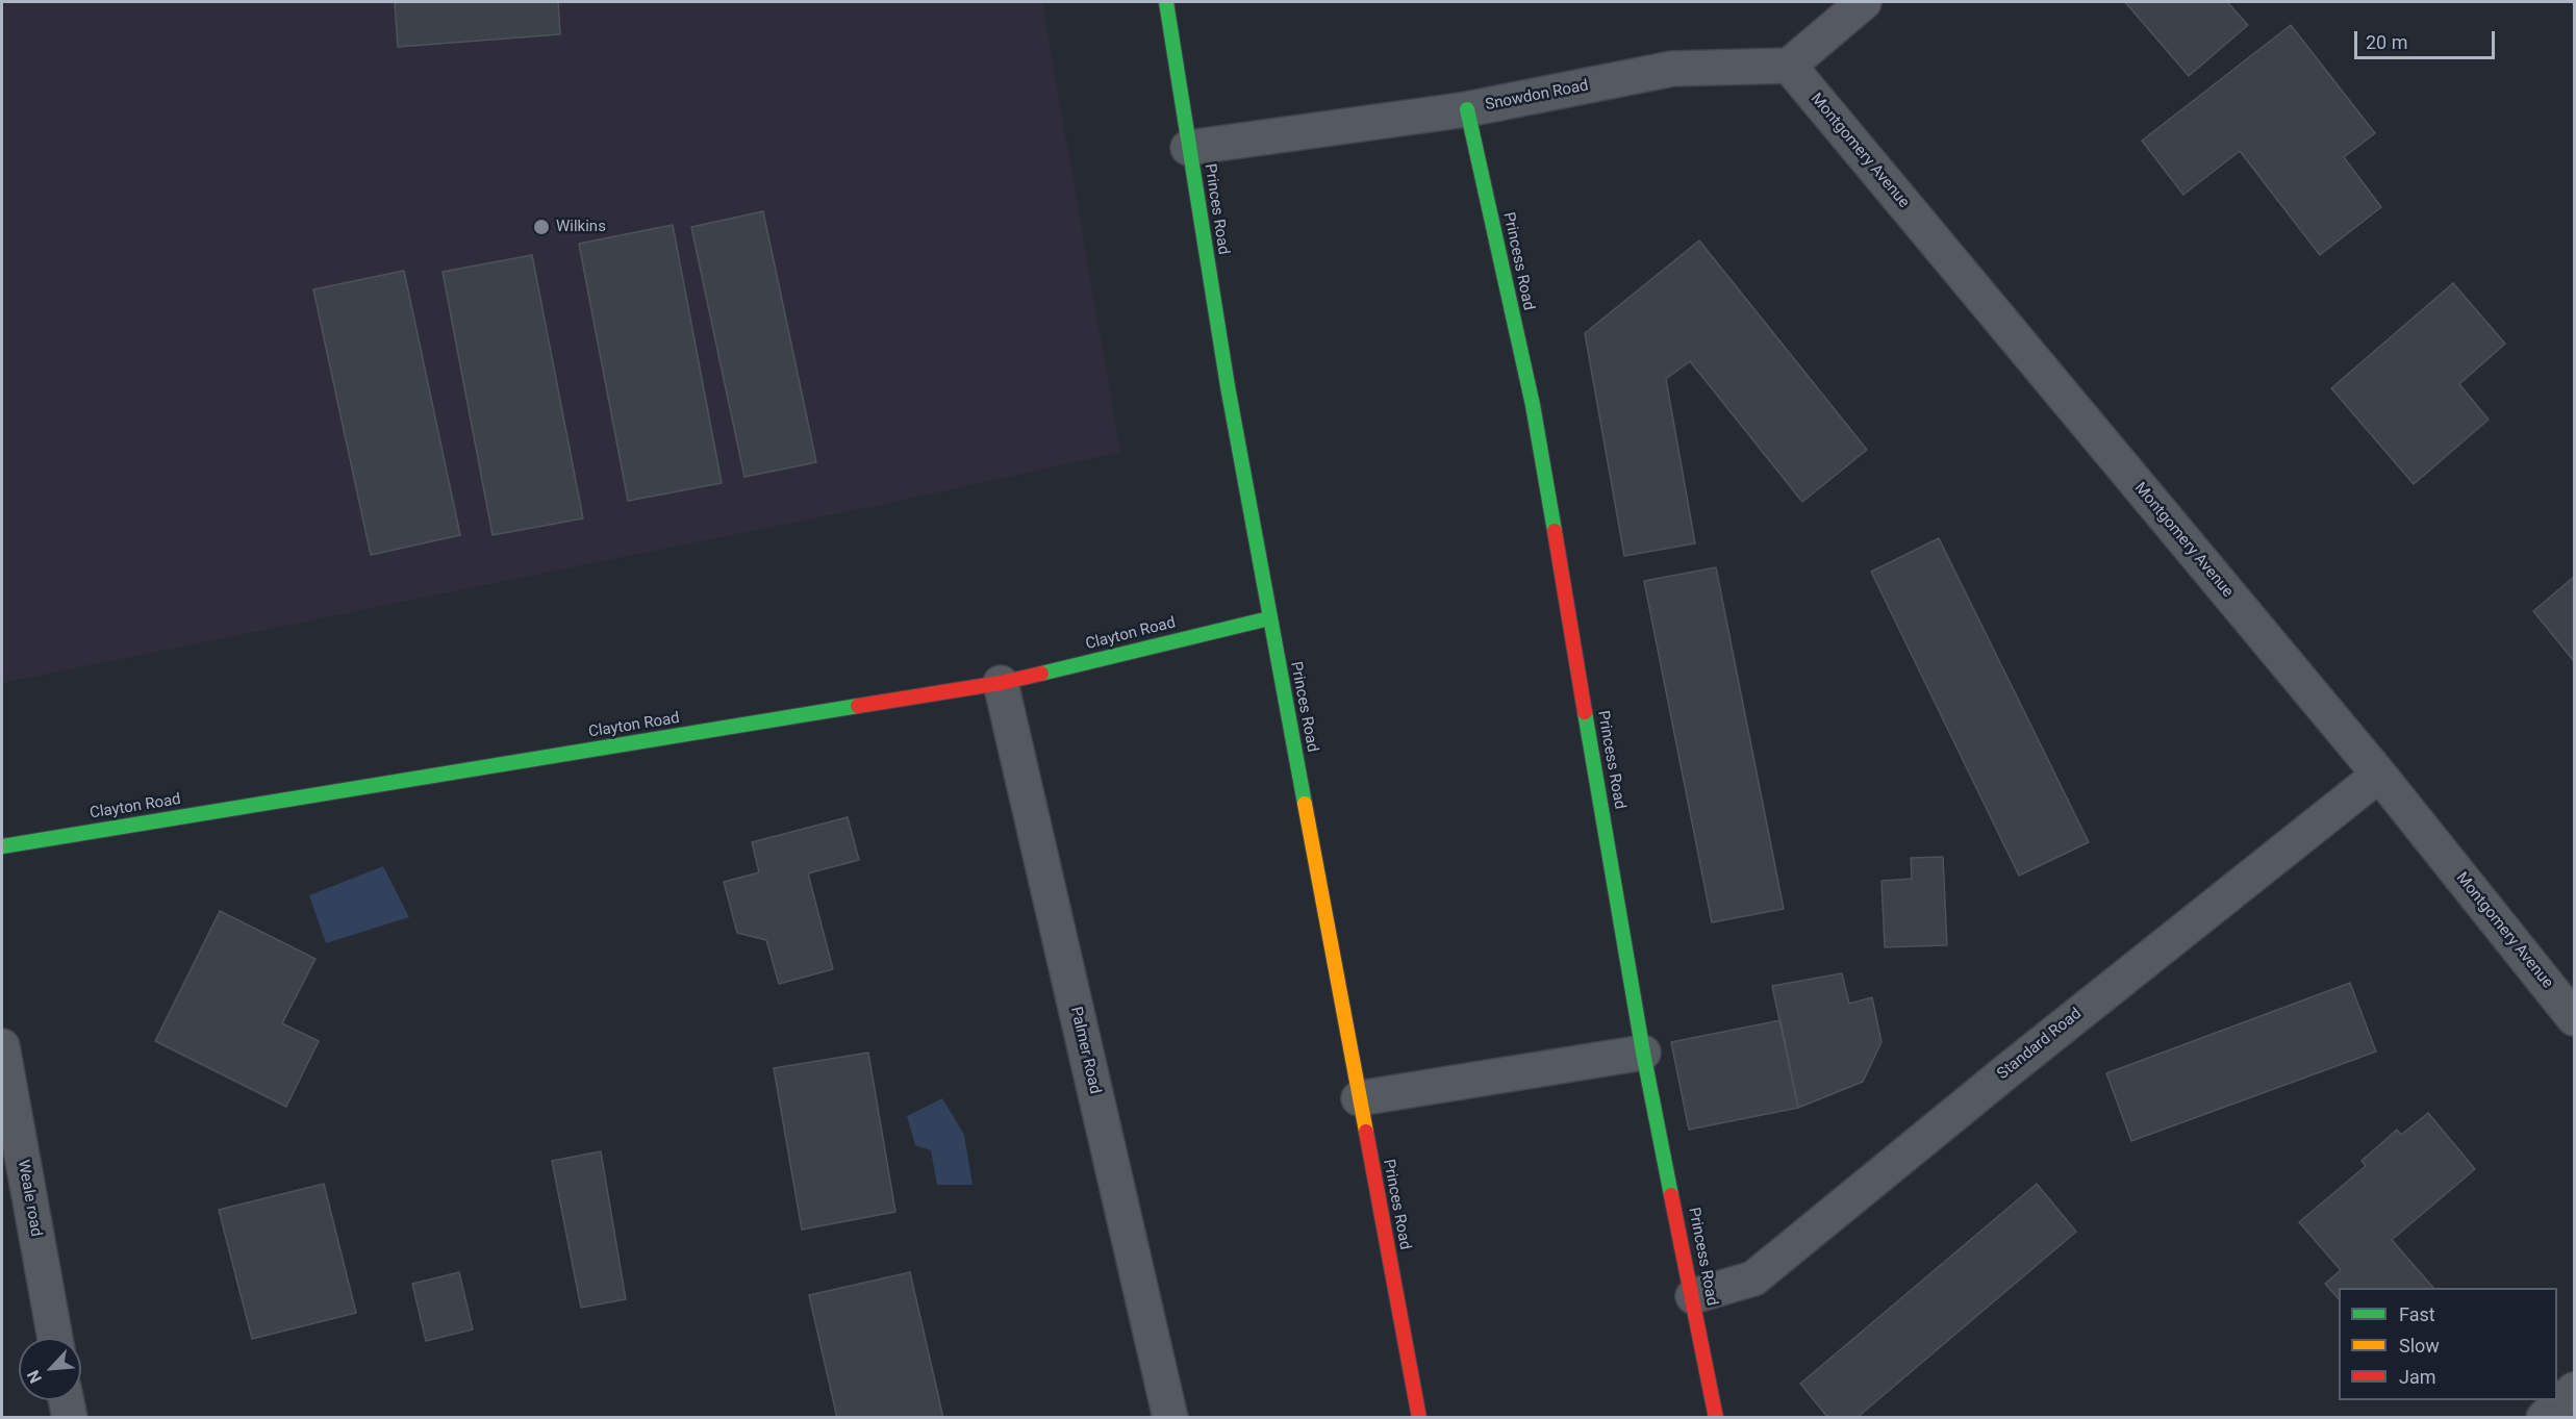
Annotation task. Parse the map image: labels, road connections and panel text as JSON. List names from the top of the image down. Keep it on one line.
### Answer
{"streets":{"street":["Snowdon Road","Montgomery Avenue","Princes Road","Princess Road","Clayton Road","Standard Road","Palmer Road","Weale road"]},"crossings":[["Snowdon Road","Montgomery Avenue"],["Snowdon Road","Princes Road"],["Snowdon Road","Princess Road"],["Montgomery Avenue","Standard Road"],["Princes Road","Clayton Road"],["Princess Road","Standard Road"],["Clayton Road","Palmer Road"]],"places":["Wilkins"],"legend":["Fast","Slow","Jam"],"scale_bar":"20 m","north":"bottom left"}
